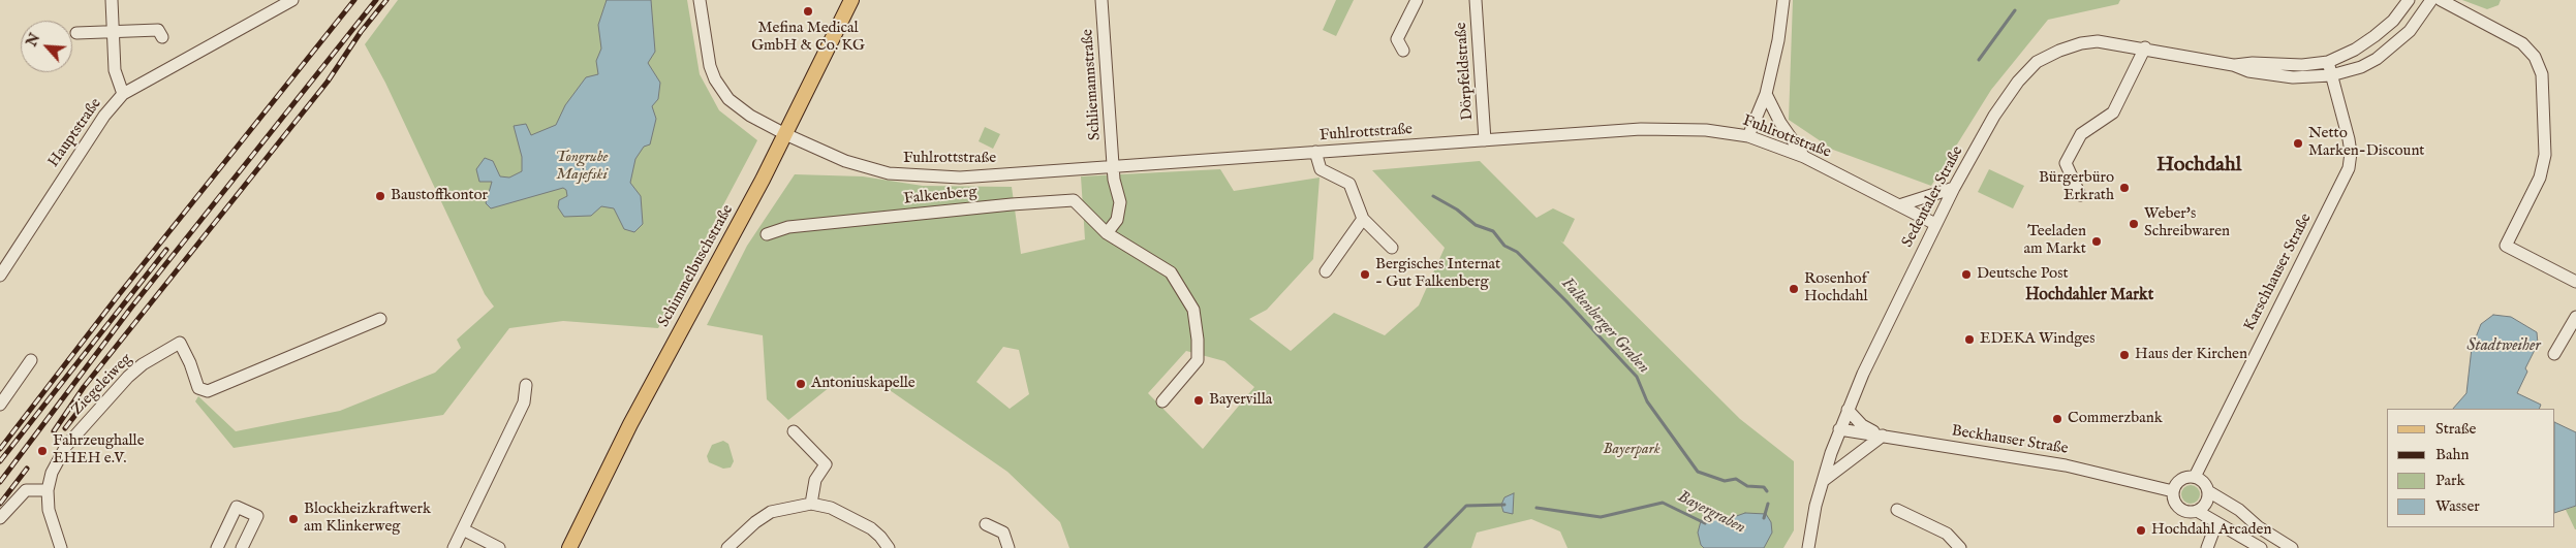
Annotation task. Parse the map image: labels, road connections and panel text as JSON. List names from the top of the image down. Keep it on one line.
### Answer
{"streets":{"main road":["Schimmelbuschstraße"],"street":["Dörpfeldstraße","Schliemannstraße","Hauptstraße","Fuhlrottstraße","Falkenberg","Sedentaler Straße","Karschhauser Straße","Ziegeleiweg","Beckhauser Straße"]},"crossings":[["Dörpfeldstraße","Fuhlrottstraße"],["Schliemannstraße","Fuhlrottstraße"],["Fuhlrottstraße","Sedentaler Straße"],["Fuhlrottstraße","Schimmelbuschstraße"],["Sedentaler Straße","Karschhauser Straße"],["Sedentaler Straße","Beckhauser Straße"],["Karschhauser Straße","Beckhauser Straße"]],"districts":["Hochdahl","Hochdahler Markt"],"water":["Falkenberger Graben","Stadtweiher","Bayergraben"],"parks":["Tongrube Majefski","Bayerpark"],"places":["Mefina Medical GmbH & Co. KG","Netto Marken-Discount","Bürgerbüro Erkrath","Baustoffkontor","Weber's Schreibwaren","Teeladen am Markt","Bergisches Internat - Gut Falkenberg","Deutsche Post","Rosenhof Hochdahl","EDEKA Windges","Haus der Kirchen","Antoniuskapelle","Bayervilla","Commerzbank","Fahrzeughalle EHEH e.V.","Blockheizkraftwerk am Klinkerweg","Hochdahl Arcaden"],"legend":["Straße","Bahn","Park","Wasser"],"north":"top left"}
